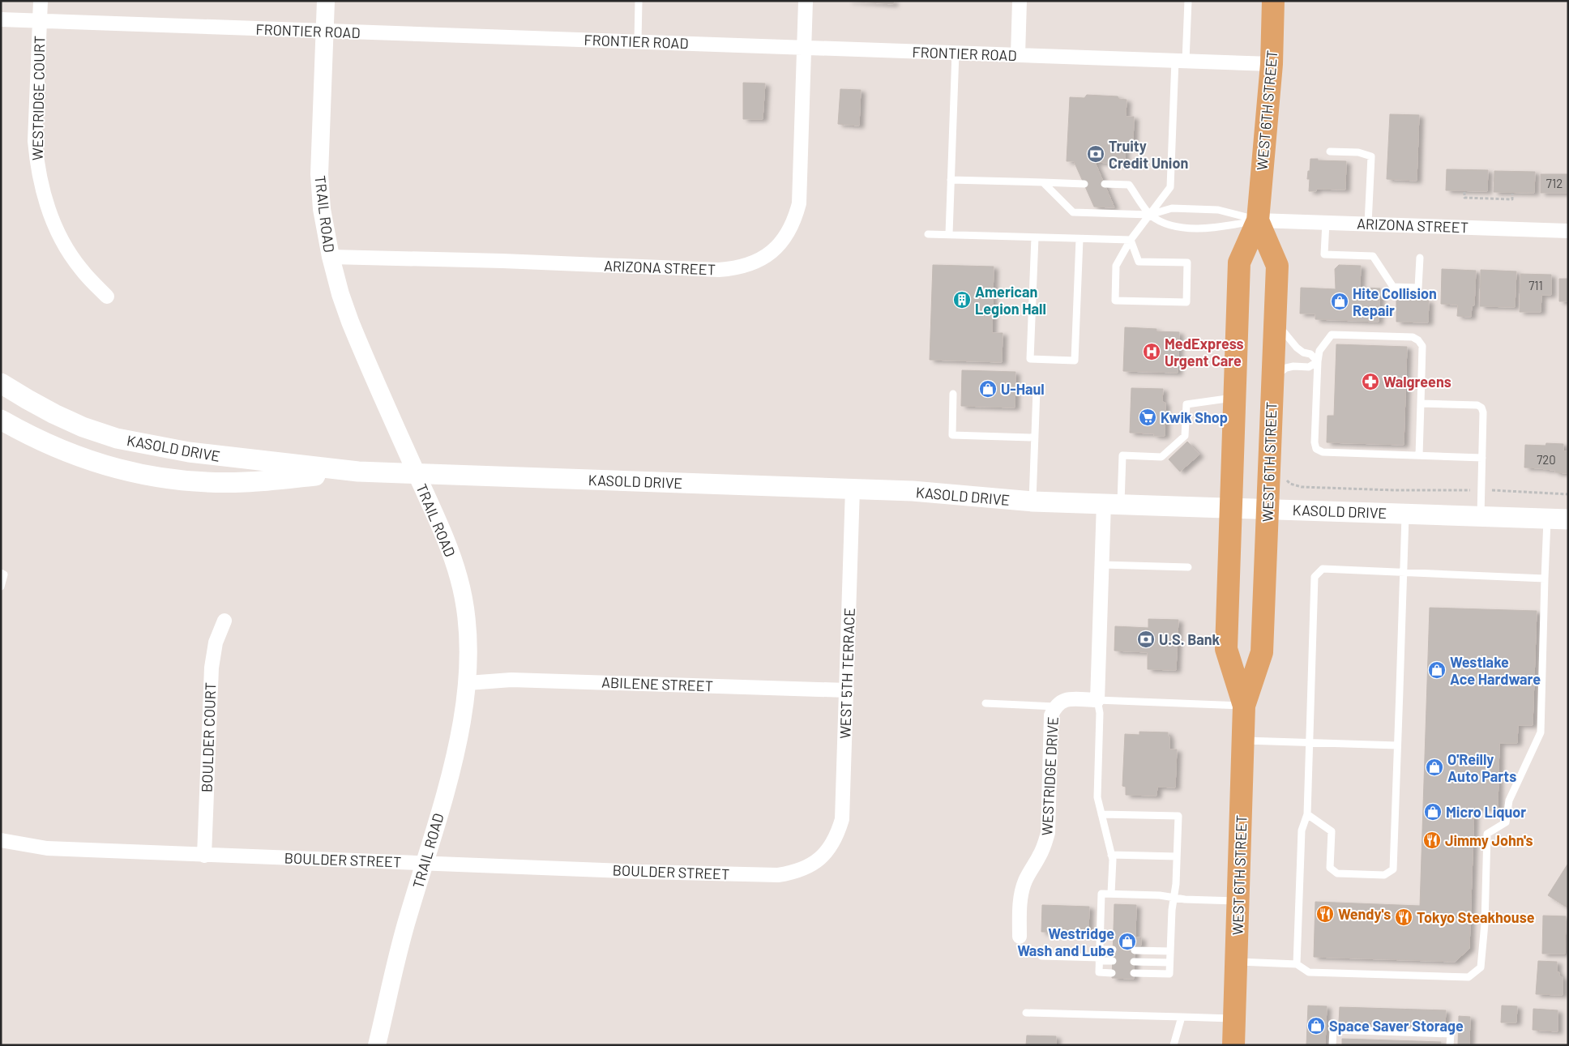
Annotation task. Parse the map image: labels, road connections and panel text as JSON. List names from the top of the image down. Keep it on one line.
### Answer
{"streets":{"main road":["WEST 6TH STREET","KASOLD DRIVE"],"street":["FRONTIER ROAD","WESTRIDGE COURT","TRAIL ROAD","ARIZONA STREET","WEST 5TH TERRACE","ABILENE STREET","BOULDER COURT","WESTRIDGE DRIVE","BOULDER STREET"]},"crossings":[["FRONTIER ROAD","WESTRIDGE COURT"],["FRONTIER ROAD","WEST 6TH STREET"],["FRONTIER ROAD","TRAIL ROAD"],["FRONTIER ROAD","ARIZONA STREET"],["WEST 6TH STREET","ARIZONA STREET"],["WEST 6TH STREET","KASOLD DRIVE"],["TRAIL ROAD","ARIZONA STREET"],["TRAIL ROAD","KASOLD DRIVE"],["TRAIL ROAD","ABILENE STREET"],["TRAIL ROAD","BOULDER STREET"],["KASOLD DRIVE","WEST 5TH TERRACE"],["WEST 5TH TERRACE","ABILENE STREET"],["WEST 5TH TERRACE","BOULDER STREET"],["BOULDER COURT","BOULDER STREET"]],"places":{"bank":["Truity Credit Union","U.S. Bank"],"building":["American Legion Hall"],"shop":["Hite Collision Repair","U-Haul","Westlake Ace Hardware","O'Reilly Auto Parts","Micro Liquor","Westridge Wash and Lube","Space Saver Storage"],"hospital":["MedExpress Urgent Care"],"pharmacy":["Walgreens"],"supermarket":["Kwik Shop"],"restaurant":["Jimmy John's","Wendy's","Tokyo Steakhouse"]},"house_numbers":["712","711","720"]}
